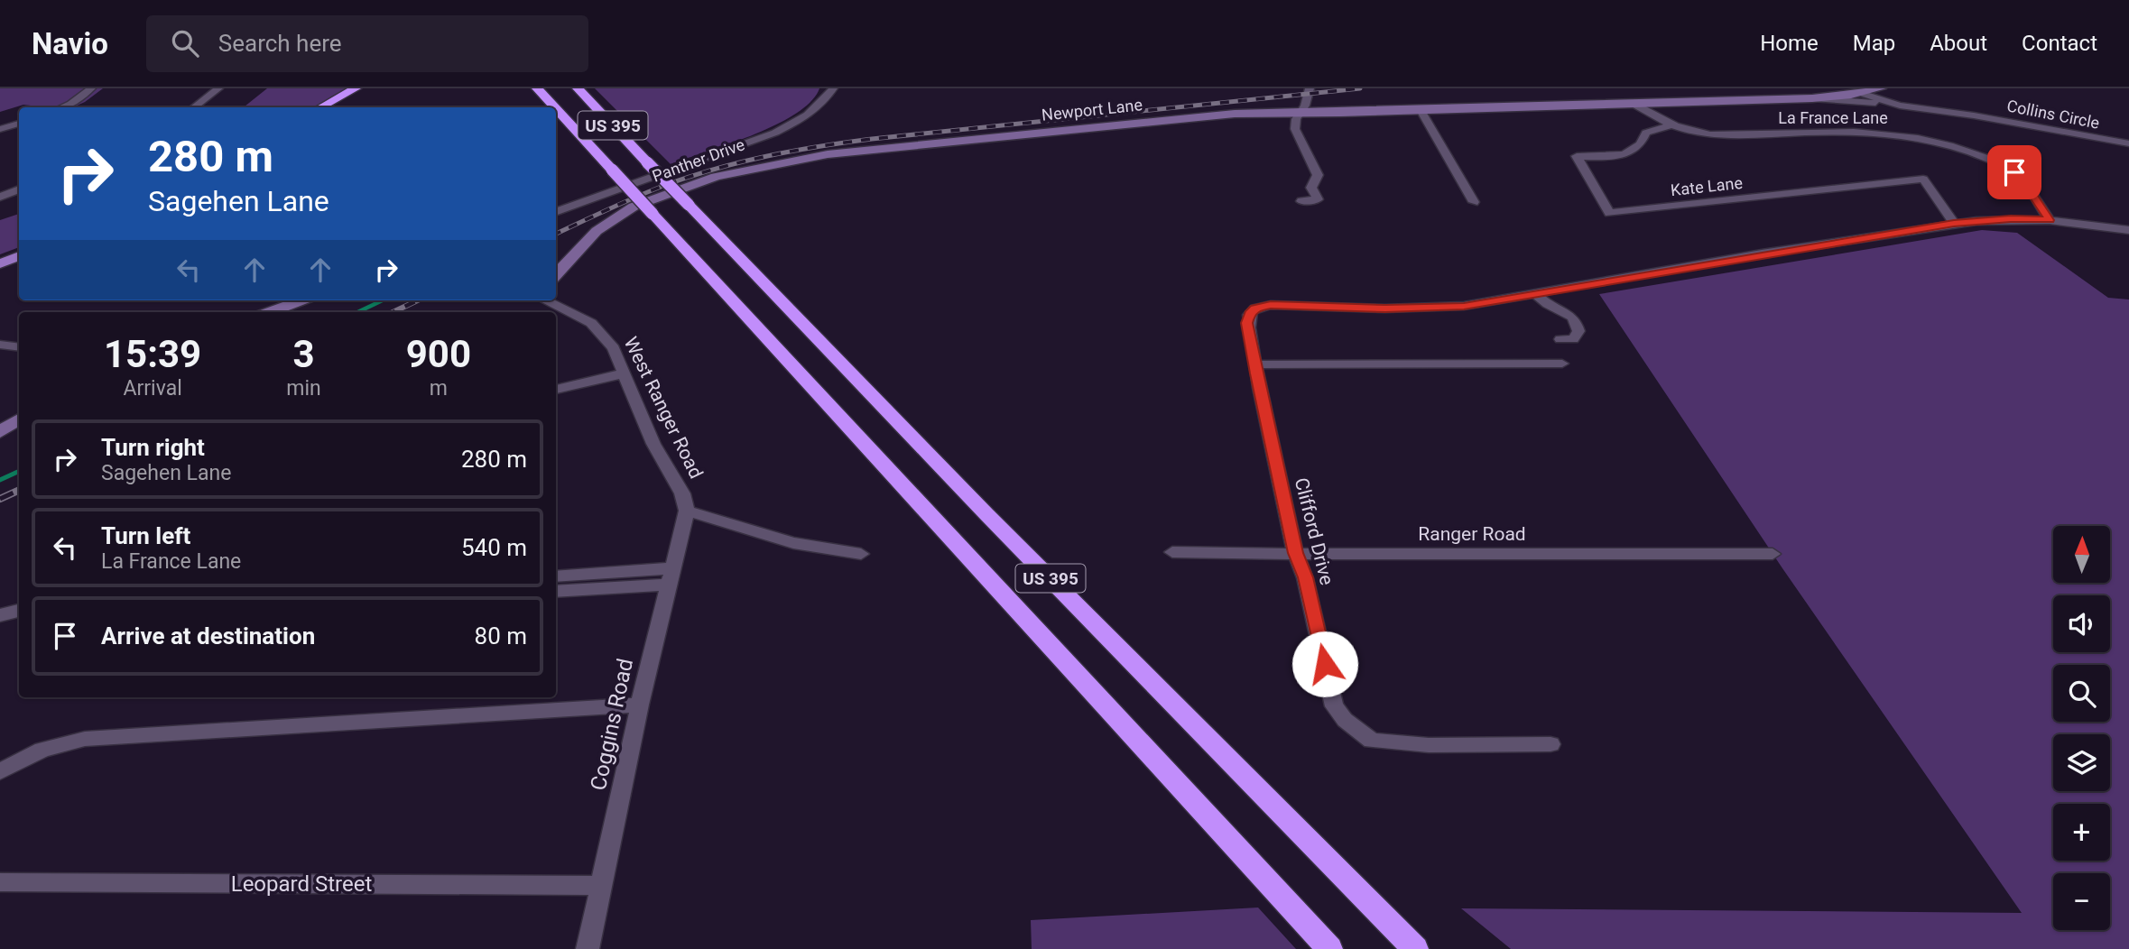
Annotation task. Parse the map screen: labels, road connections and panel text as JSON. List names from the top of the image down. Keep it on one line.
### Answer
{"streets":{"highway":["US 395"],"street":["Newport Lane","Collins Circle","La France Lane","Panther Drive","Kate Lane","West Ranger Road","Clifford Drive","Ranger Road","Coggins Road","Leopard Street"]},"crossings":[["Newport Lane","Collins Circle"],["Newport Lane","La France Lane"],["La France Lane","Kate Lane"],["West Ranger Road","Coggins Road"],["Clifford Drive","Ranger Road"],["Coggins Road","Leopard Street"]],"north":"top","page":{"header":"Navio","search":"Search here","nav":["Home","Map","About","Contact"],"turn":["280 m","Sagehen Lane"],"eta":["15:39","Arrival","3","min","900","m"],"list":[{"name":"Turn right","note":"Sagehen Lane","value":"280 m"},{"name":"Turn left","note":"La France Lane","value":"540 m"},{"name":"Arrive at destination","value":"80 m"}],"map_buttons":["+","−"]}}
